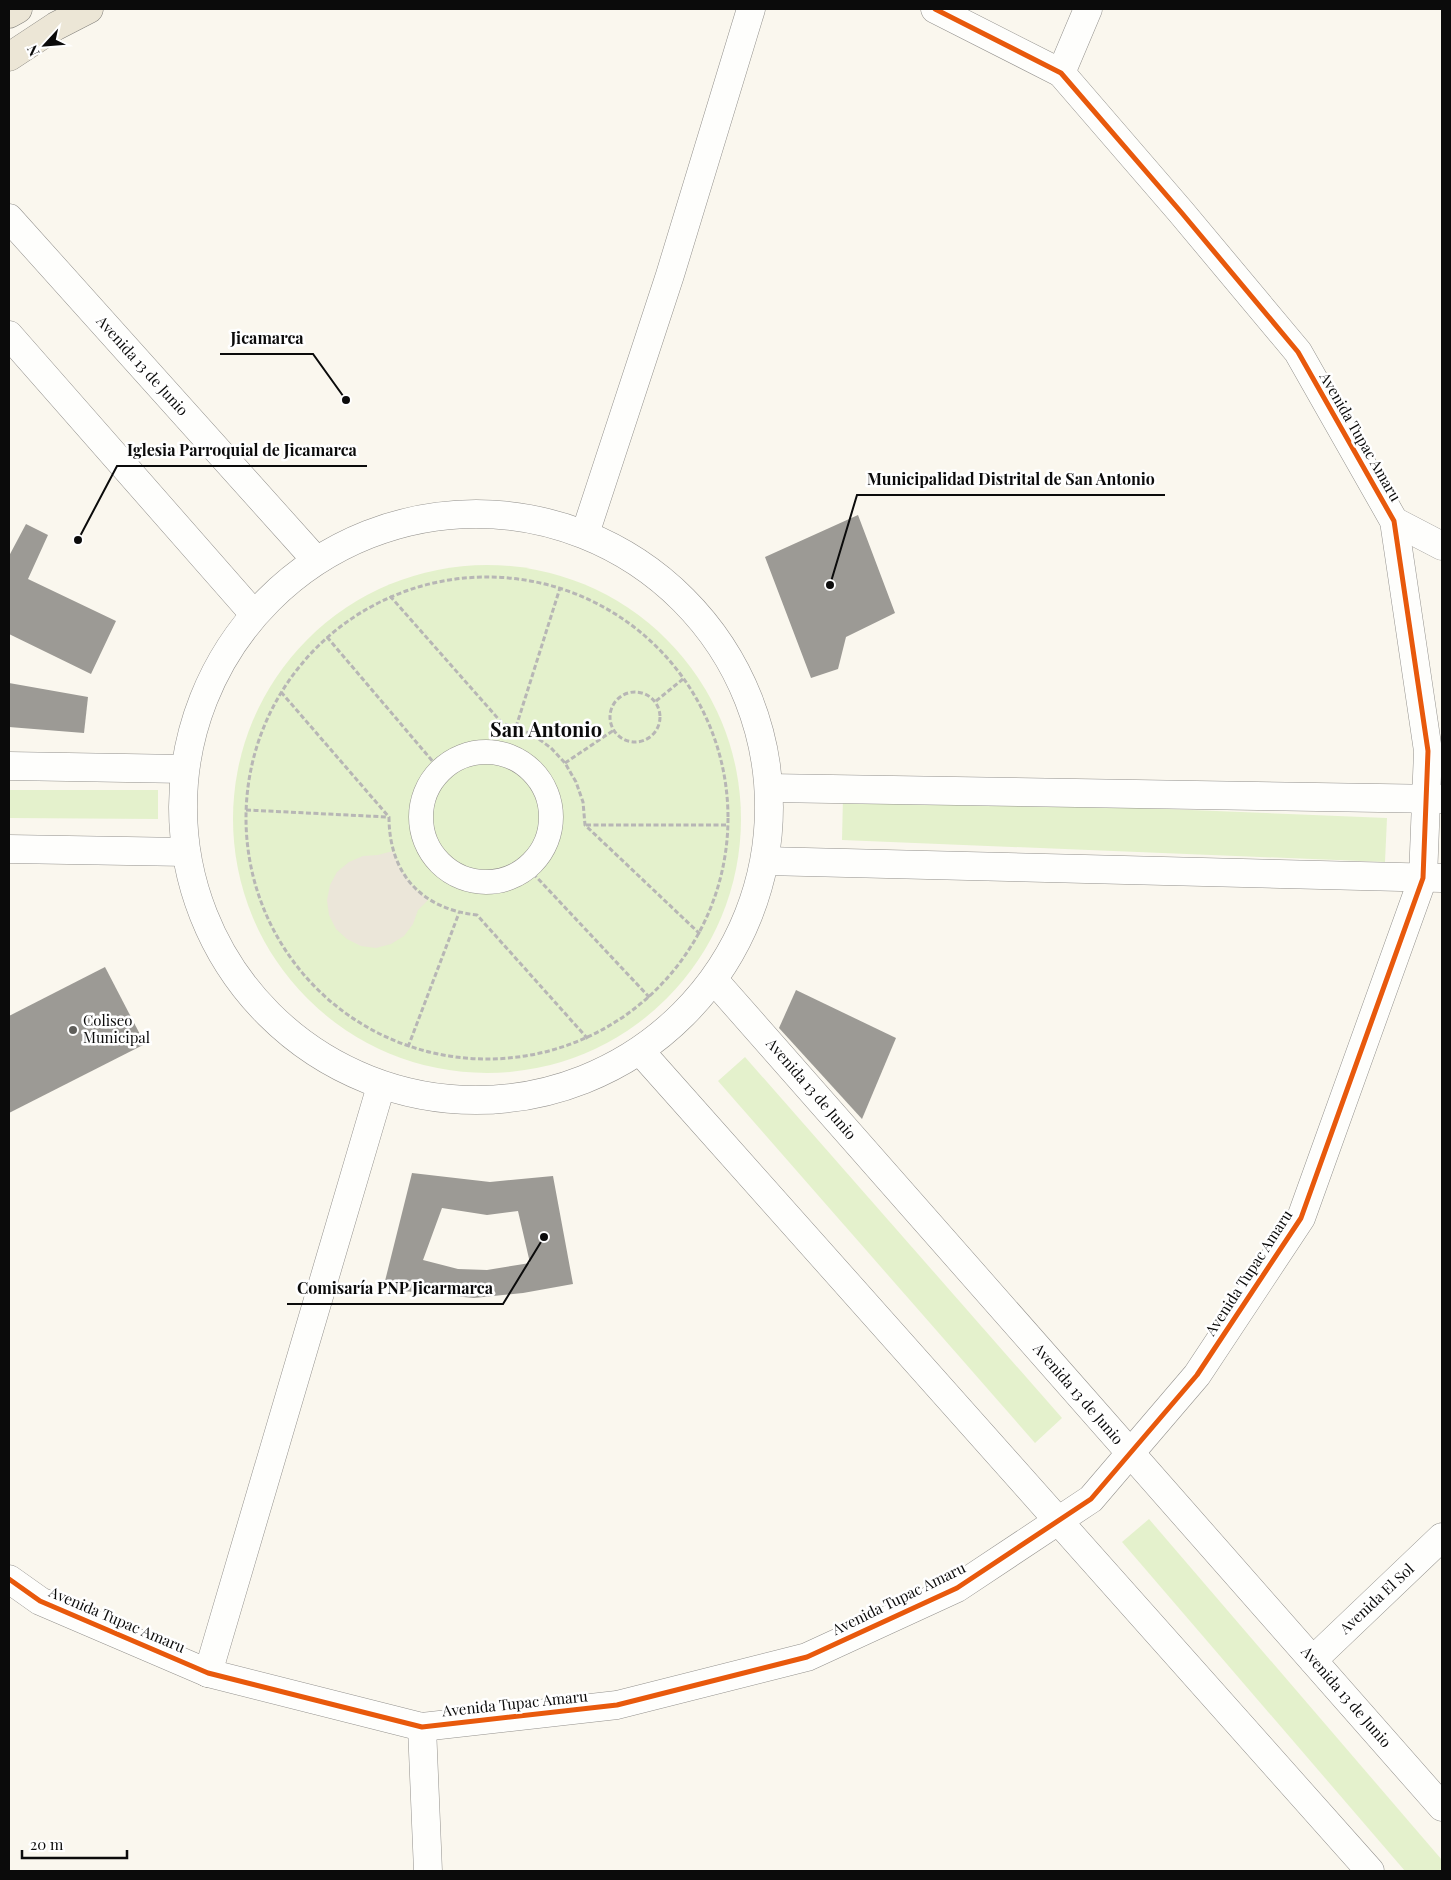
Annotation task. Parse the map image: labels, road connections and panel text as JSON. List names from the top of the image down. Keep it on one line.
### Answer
{"streets":{"street":["Avenida 13 de Junio","Avenida Tupac Amaru","Avenida El Sol"]},"crossings":[["Avenida 13 de Junio","Avenida Tupac Amaru"],["Avenida 13 de Junio","Avenida El Sol"]],"districts":["San Antonio"],"places":["Jicamarca","Iglesia Parroquial de Jicamarca","Municipalidad Distrital de San Antonio","Coliseo Municipal","Comisaría PNP Jicarmarca"],"scale_bar":"20 m","north":"bottom left"}
